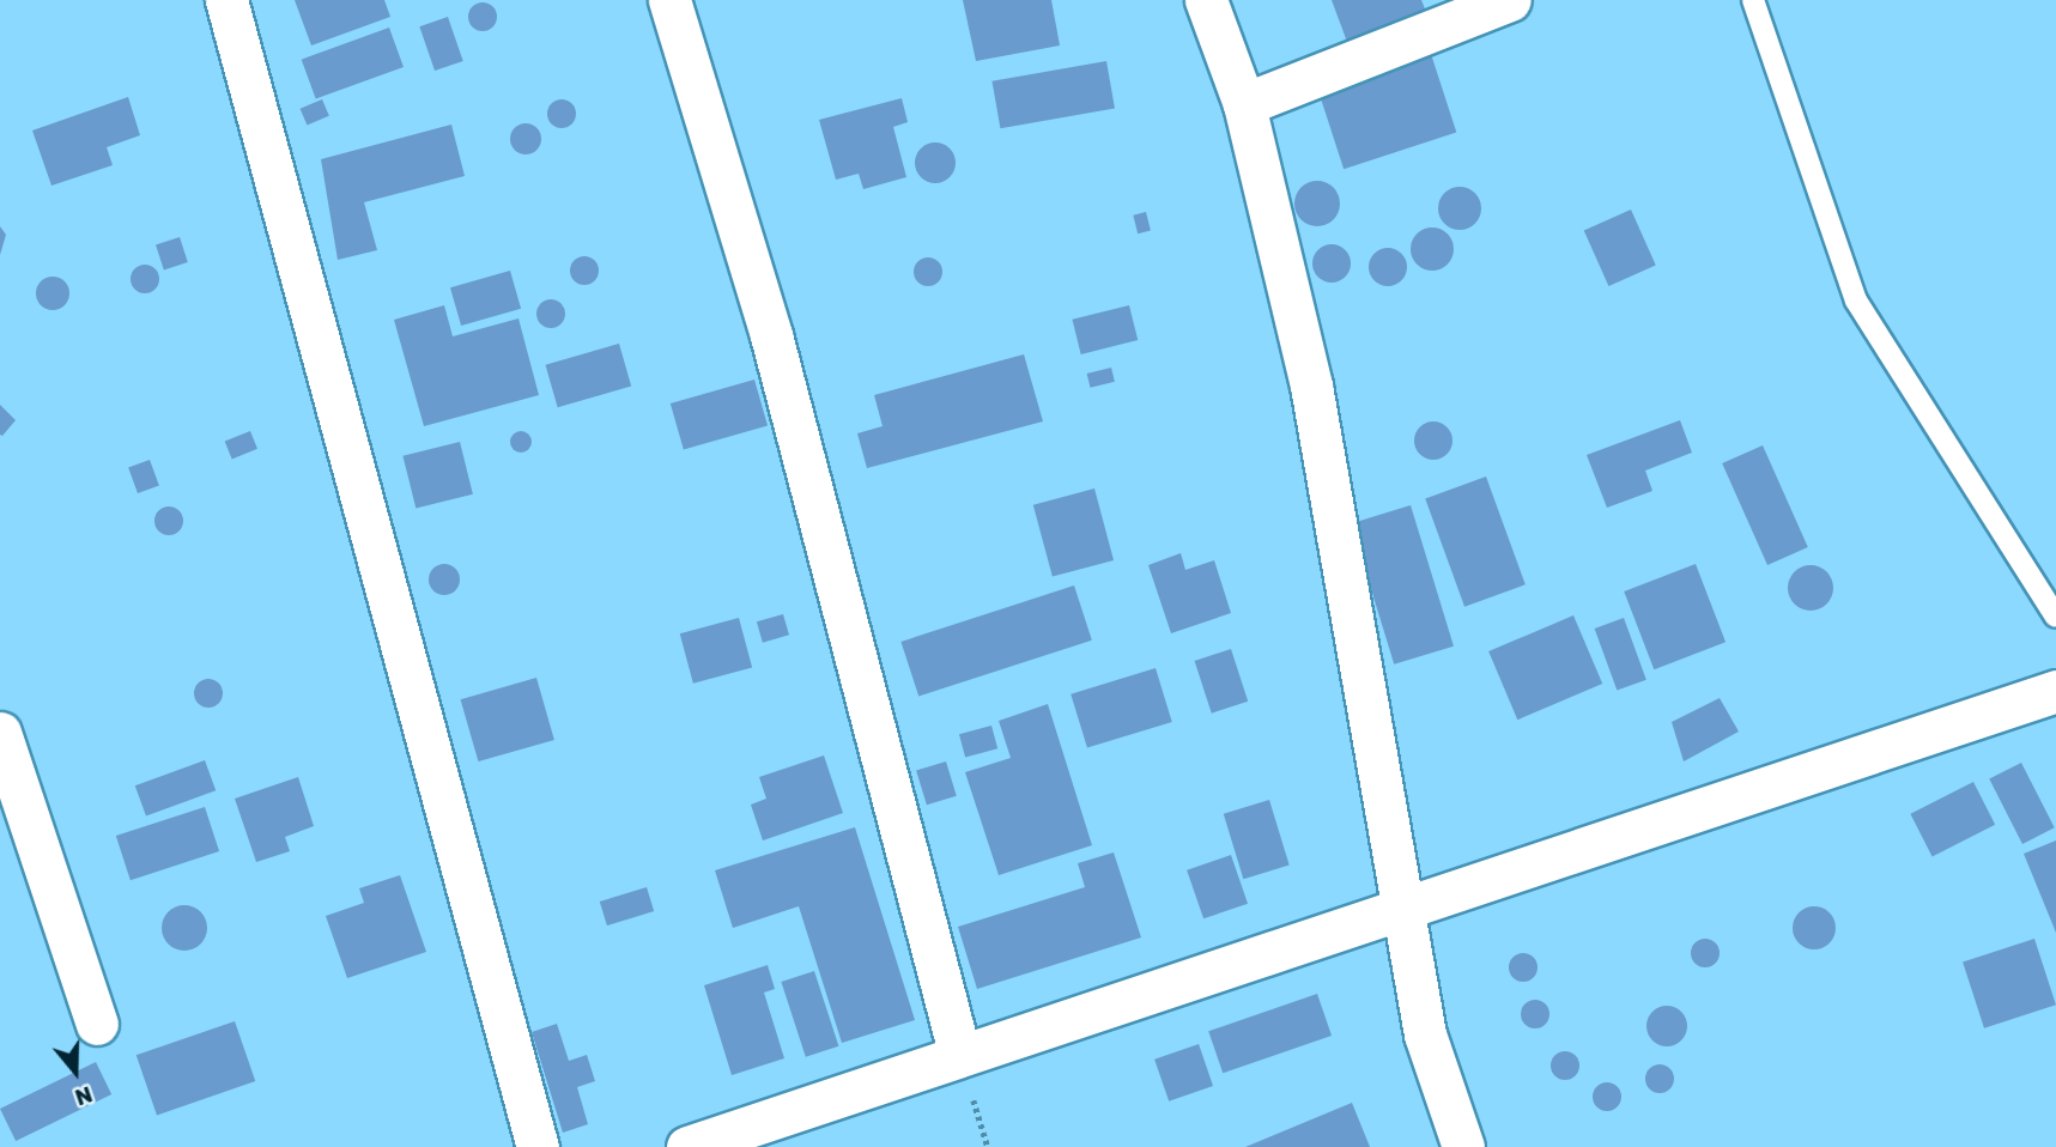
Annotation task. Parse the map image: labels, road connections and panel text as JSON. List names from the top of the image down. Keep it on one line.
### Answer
{"north":"bottom"}
